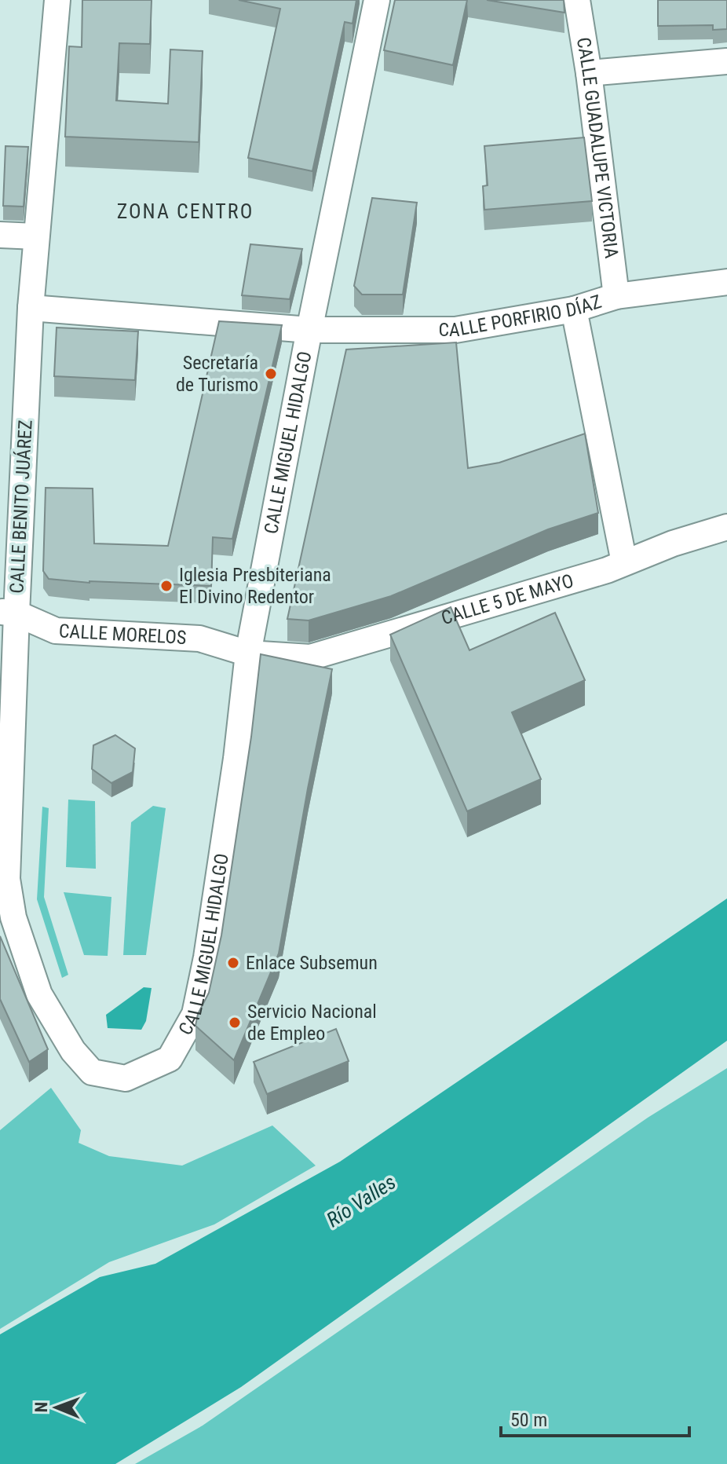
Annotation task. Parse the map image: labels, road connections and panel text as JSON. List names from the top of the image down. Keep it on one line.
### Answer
{"streets":{"street":["CALLE GUADALUPE VICTORIA","CALLE PORFIRIO DÍAZ","CALLE MIGUEL HIDALGO","CALLE BENITO JUÁREZ","CALLE 5 DE MAYO","CALLE MORELOS"]},"crossings":[["CALLE GUADALUPE VICTORIA","CALLE PORFIRIO DÍAZ"],["CALLE PORFIRIO DÍAZ","CALLE MIGUEL HIDALGO"],["CALLE PORFIRIO DÍAZ","CALLE BENITO JUÁREZ"],["CALLE MIGUEL HIDALGO","CALLE BENITO JUÁREZ"],["CALLE MIGUEL HIDALGO","CALLE 5 DE MAYO"],["CALLE MIGUEL HIDALGO","CALLE MORELOS"],["CALLE BENITO JUÁREZ","CALLE MORELOS"],["CALLE 5 DE MAYO","CALLE MORELOS"]],"districts":["ZONA CENTRO"],"water":["Río Valles"],"places":["Secretaría de Turismo","Iglesia Presbiteriana El Divino Redentor","Enlace Subsemun","Servicio Nacional de Empleo"],"scale_bar":"50 m","north":"left"}
